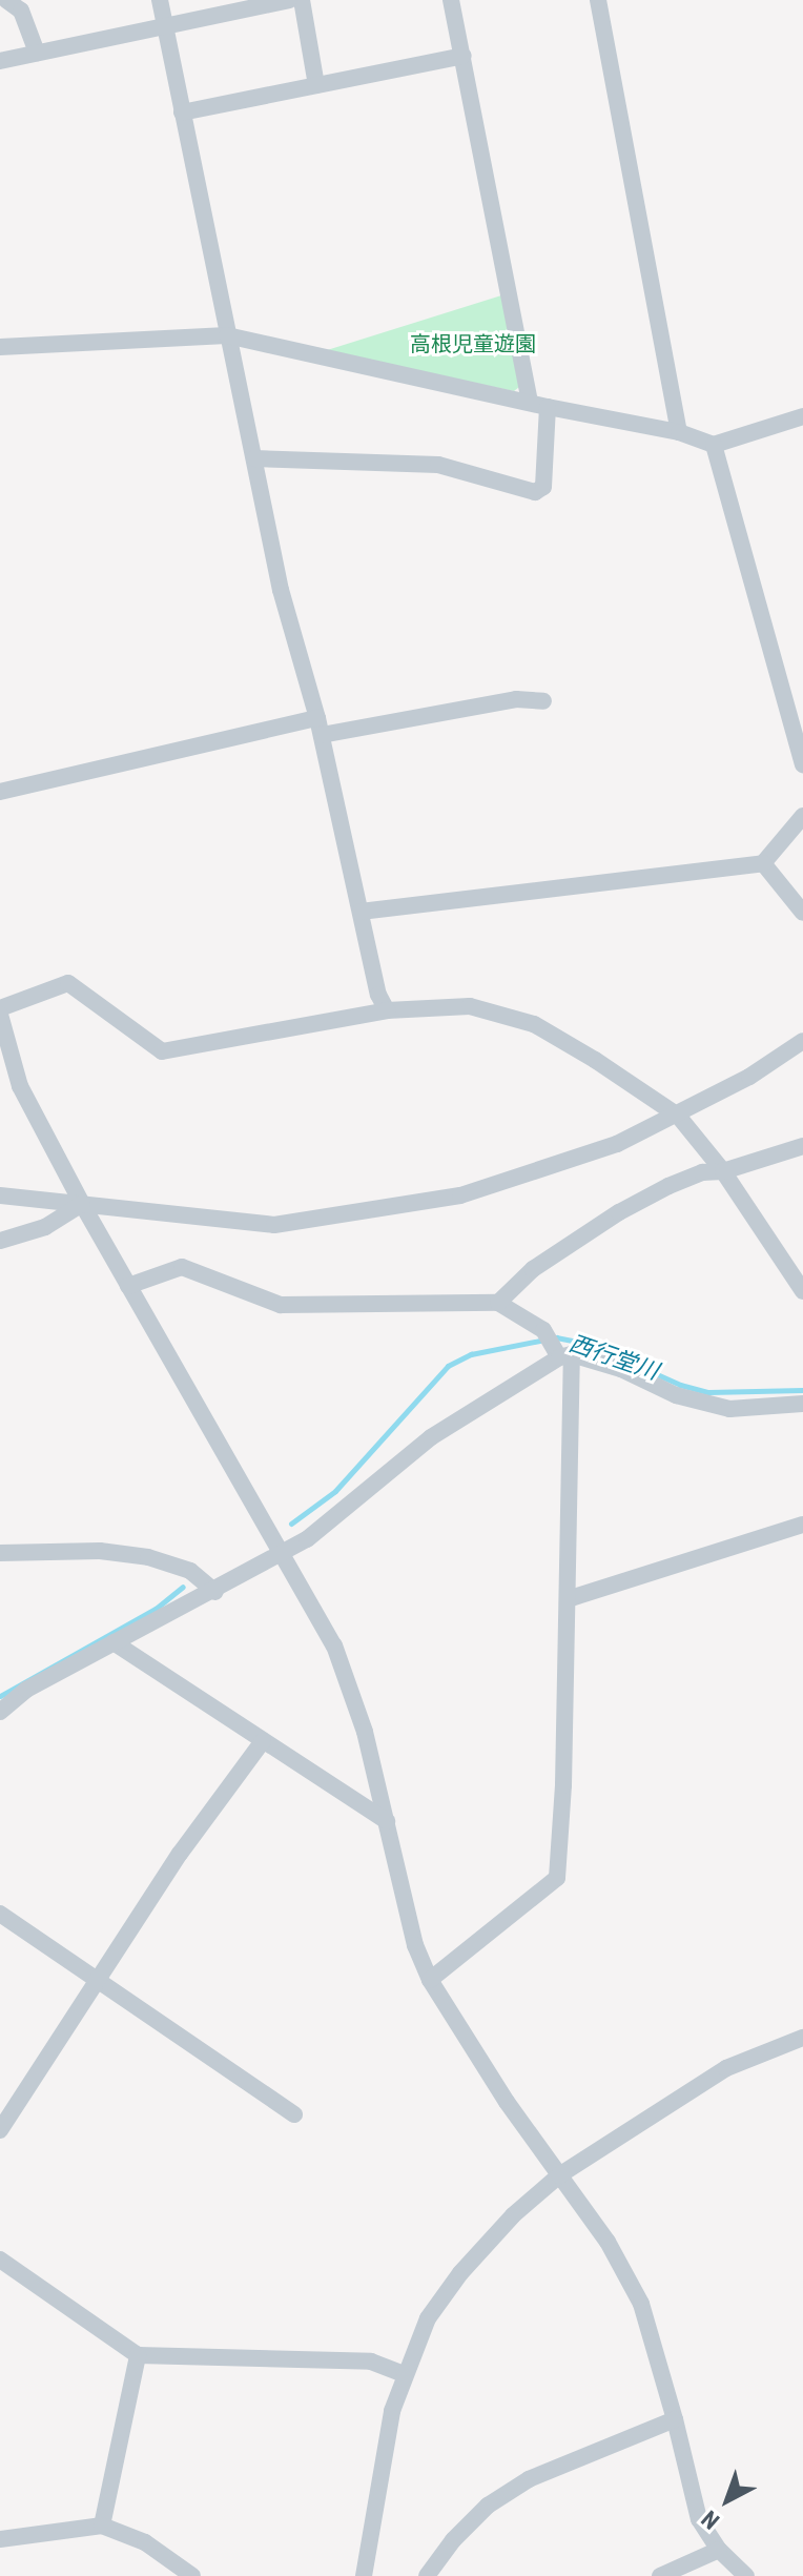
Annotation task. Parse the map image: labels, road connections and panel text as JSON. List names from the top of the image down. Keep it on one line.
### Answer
{"water":["西行堂川"],"parks":["高根児童遊園"],"north":"bottom left"}
